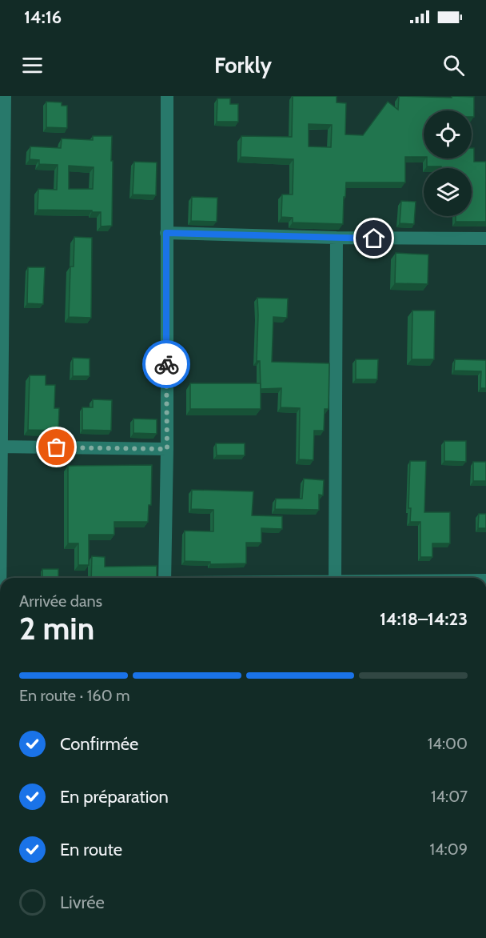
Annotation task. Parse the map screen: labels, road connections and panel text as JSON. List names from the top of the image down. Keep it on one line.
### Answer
{"page":{"status":"14:16","header":"Forkly","heading":["2 min","Arrivée dans","14:18–14:23"],"bar":"En route · 160 m","list":[["Confirmée","14:00"],["En préparation","14:07"],["En route","14:09"],"Livrée"]}}
